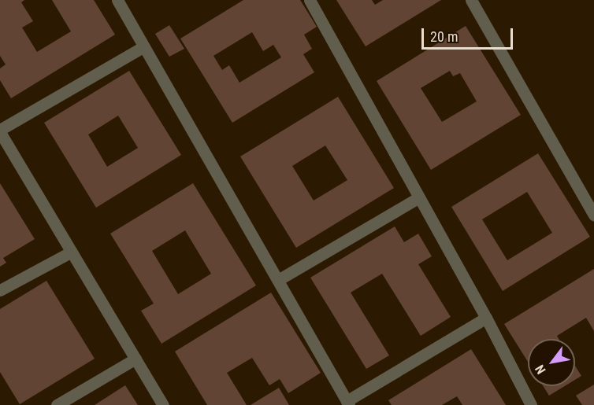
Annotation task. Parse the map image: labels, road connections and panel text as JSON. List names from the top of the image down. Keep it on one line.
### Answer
{"scale_bar":"20 m","north":"bottom left"}
